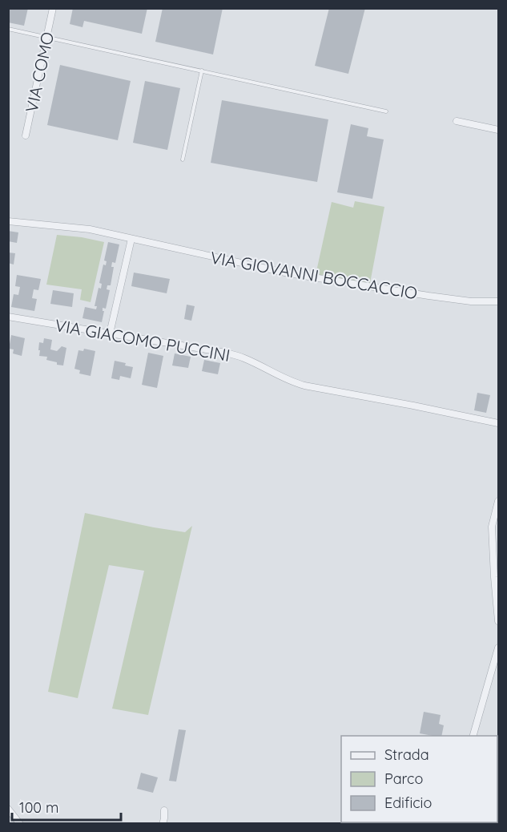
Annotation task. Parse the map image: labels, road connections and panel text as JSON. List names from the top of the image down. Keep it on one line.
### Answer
{"streets":{"street":["VIA COMO","VIA GIOVANNI BOCCACCIO","VIA GIACOMO PUCCINI"]},"legend":["Strada","Parco","Edificio"],"scale_bar":"100 m"}
